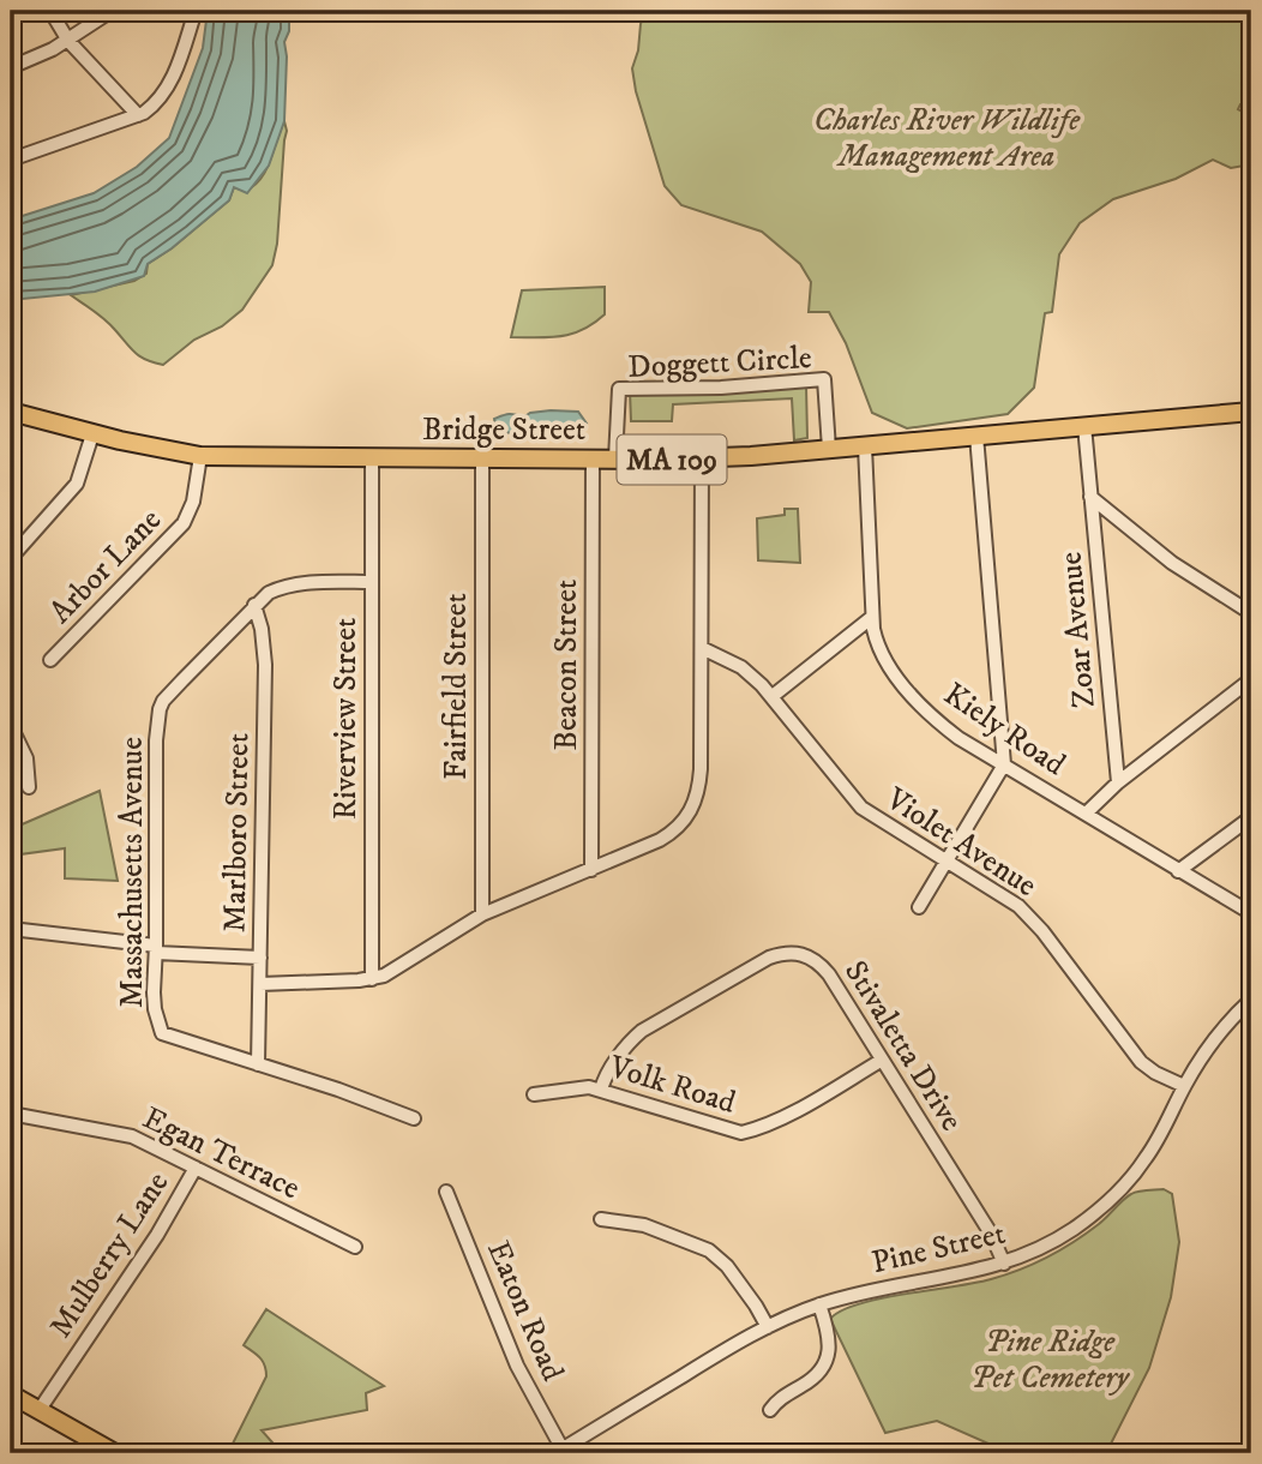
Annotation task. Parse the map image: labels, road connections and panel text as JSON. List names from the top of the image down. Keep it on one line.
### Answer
{"streets":{"main road":["Bridge Street","MA 109"],"street":["Doggett Circle","Arbor Lane","Zoar Avenue","Beacon Street","Fairfield Street","Riverview Street","Kiely Road","Marlboro Street","Violet Avenue","Massachusetts Avenue","Stivaletta Drive","Volk Road","Egan Terrace","Pine Street","Mulberry Lane","Eaton Road"]},"crossings":[["Doggett Circle","Bridge Street"],["Bridge Street","Arbor Lane"],["Bridge Street","Zoar Avenue"],["Bridge Street","Beacon Street"],["Bridge Street","Fairfield Street"],["Bridge Street","Riverview Street"],["Bridge Street","Kiely Road"],["Riverview Street","Massachusetts Avenue"],["Marlboro Street","Massachusetts Avenue"],["Violet Avenue","Pine Street"],["Stivaletta Drive","Volk Road"],["Stivaletta Drive","Pine Street"],["Egan Terrace","Mulberry Lane"],["Pine Street","Eaton Road"]],"parks":["Charles River Wildlife Management Area","Pine Ridge Pet Cemetery"]}
